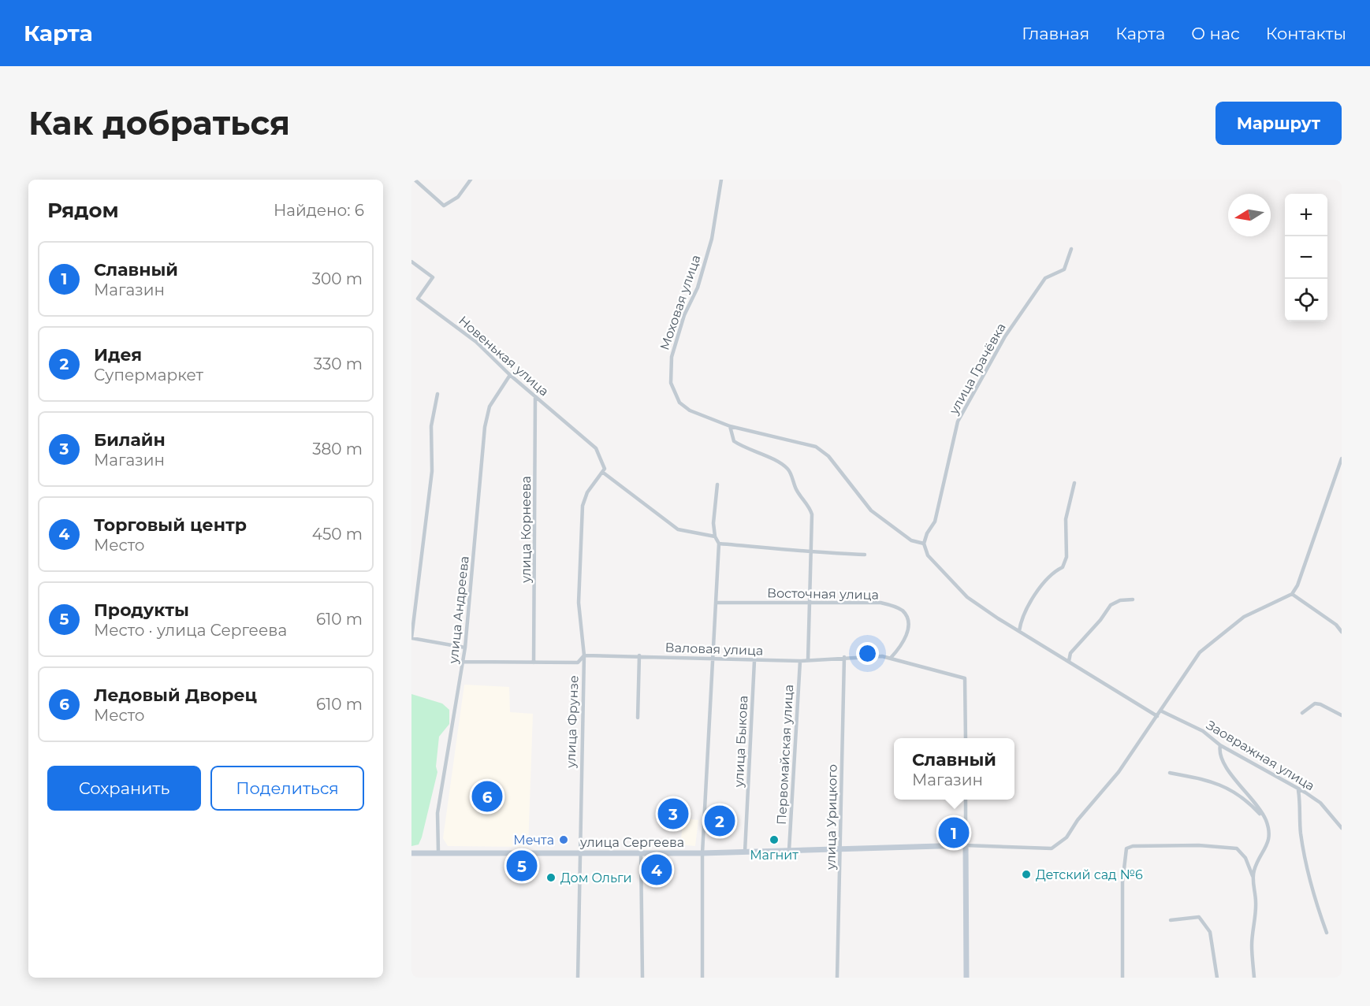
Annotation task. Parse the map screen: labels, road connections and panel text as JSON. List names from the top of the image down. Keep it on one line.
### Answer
{"streets":{"main road":["улица Сергеева"],"street":["Моховая улица","Новенькая улица","улица Грачёвка","улица Корнеева","Восточная улица","улица Андреева","Валовая улица","улица Фрунзе","улица Быкова","Первомайская улица","Заовражная улица","улица Урицкого"]},"crossings":[["Моховая улица","улица Грачёвка"],["Новенькая улица","улица Корнеева"],["Новенькая улица","улица Андреева"],["Новенькая улица","улица Фрунзе"],["улица Корнеева","Валовая улица"],["Восточная улица","Валовая улица"],["улица Андреева","Валовая улица"],["улица Андреева","улица Сергеева"],["Валовая улица","улица Фрунзе"],["Валовая улица","улица Быкова"],["Валовая улица","Первомайская улица"],["Валовая улица","улица Урицкого"],["улица Фрунзе","улица Сергеева"],["улица Быкова","улица Сергеева"],["Первомайская улица","улица Сергеева"],["улица Урицкого","улица Сергеева"]],"places":["Мечта","Магнит","Детский сад №6","Дом Ольги"],"north":"left","page":{"header":"Карта","nav":["Главная","Карта","О нас","Контакты"],"buttons":["Маршрут",["Сохранить","Поделиться"]],"title":"Как добраться","heading":["Рядом","Найдено: 6"],"map_buttons":["+","−"],"list":[{"mark":"1","name":"Славный","note":"Магазин","value":"300 m"},{"mark":"2","name":"Идея","note":"Супермаркет","value":"330 m"},{"mark":"3","name":"Билайн","note":"Магазин","value":"380 m"},{"mark":"4","name":"Торговый центр","note":"Место","value":"450 m"},{"mark":"5","name":"Продукты","note":"Место · улица Сергеева","value":"610 m"},{"mark":"6","name":"Ледовый Дворец","note":"Место","value":"610 m"}],"popup":["Славный","Магазин"],"pins":["6","3","2","1","5","4"]}}
